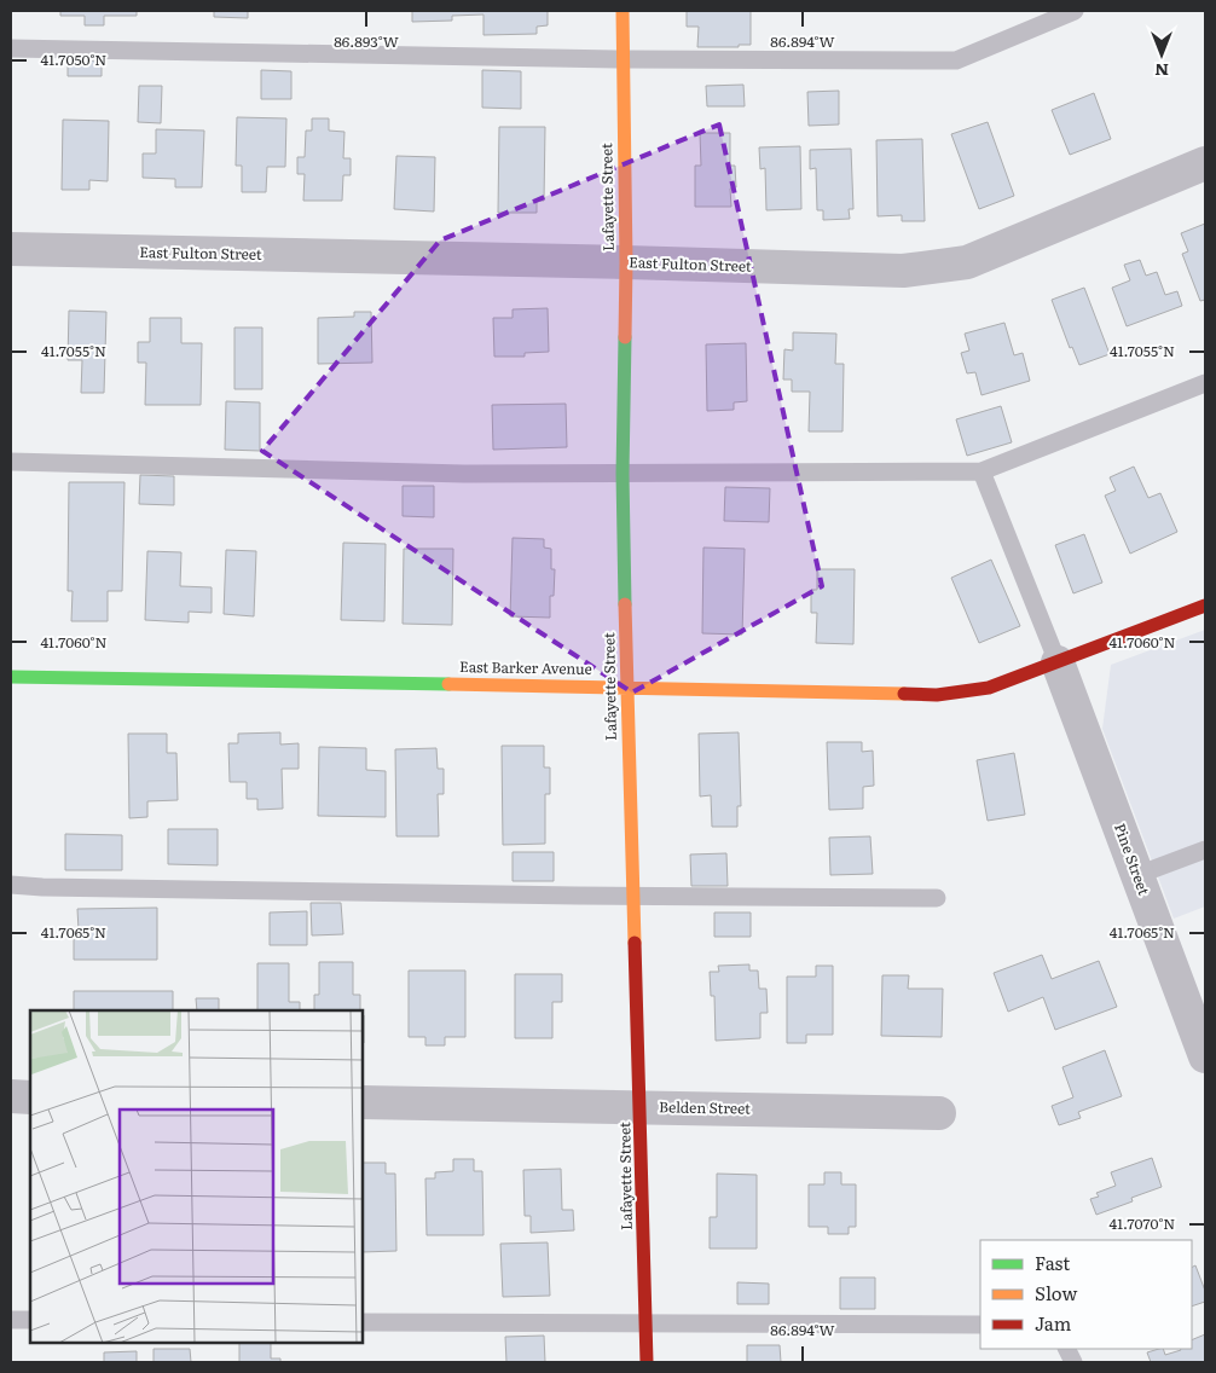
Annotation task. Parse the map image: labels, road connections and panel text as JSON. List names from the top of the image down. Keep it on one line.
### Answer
{"streets":{"street":["Lafayette Street","East Fulton Street","East Barker Avenue","Pine Street","Belden Street"]},"crossings":[["Lafayette Street","East Fulton Street"],["Lafayette Street","East Barker Avenue"],["Lafayette Street","Belden Street"],["East Barker Avenue","Pine Street"]],"legend":["Fast","Slow","Jam"],"north":"bottom","coordinates":["86.893°W","86.894°W","41.7050°N","41.7055°N","41.7060°N","41.7065°N","41.7070°N"]}
